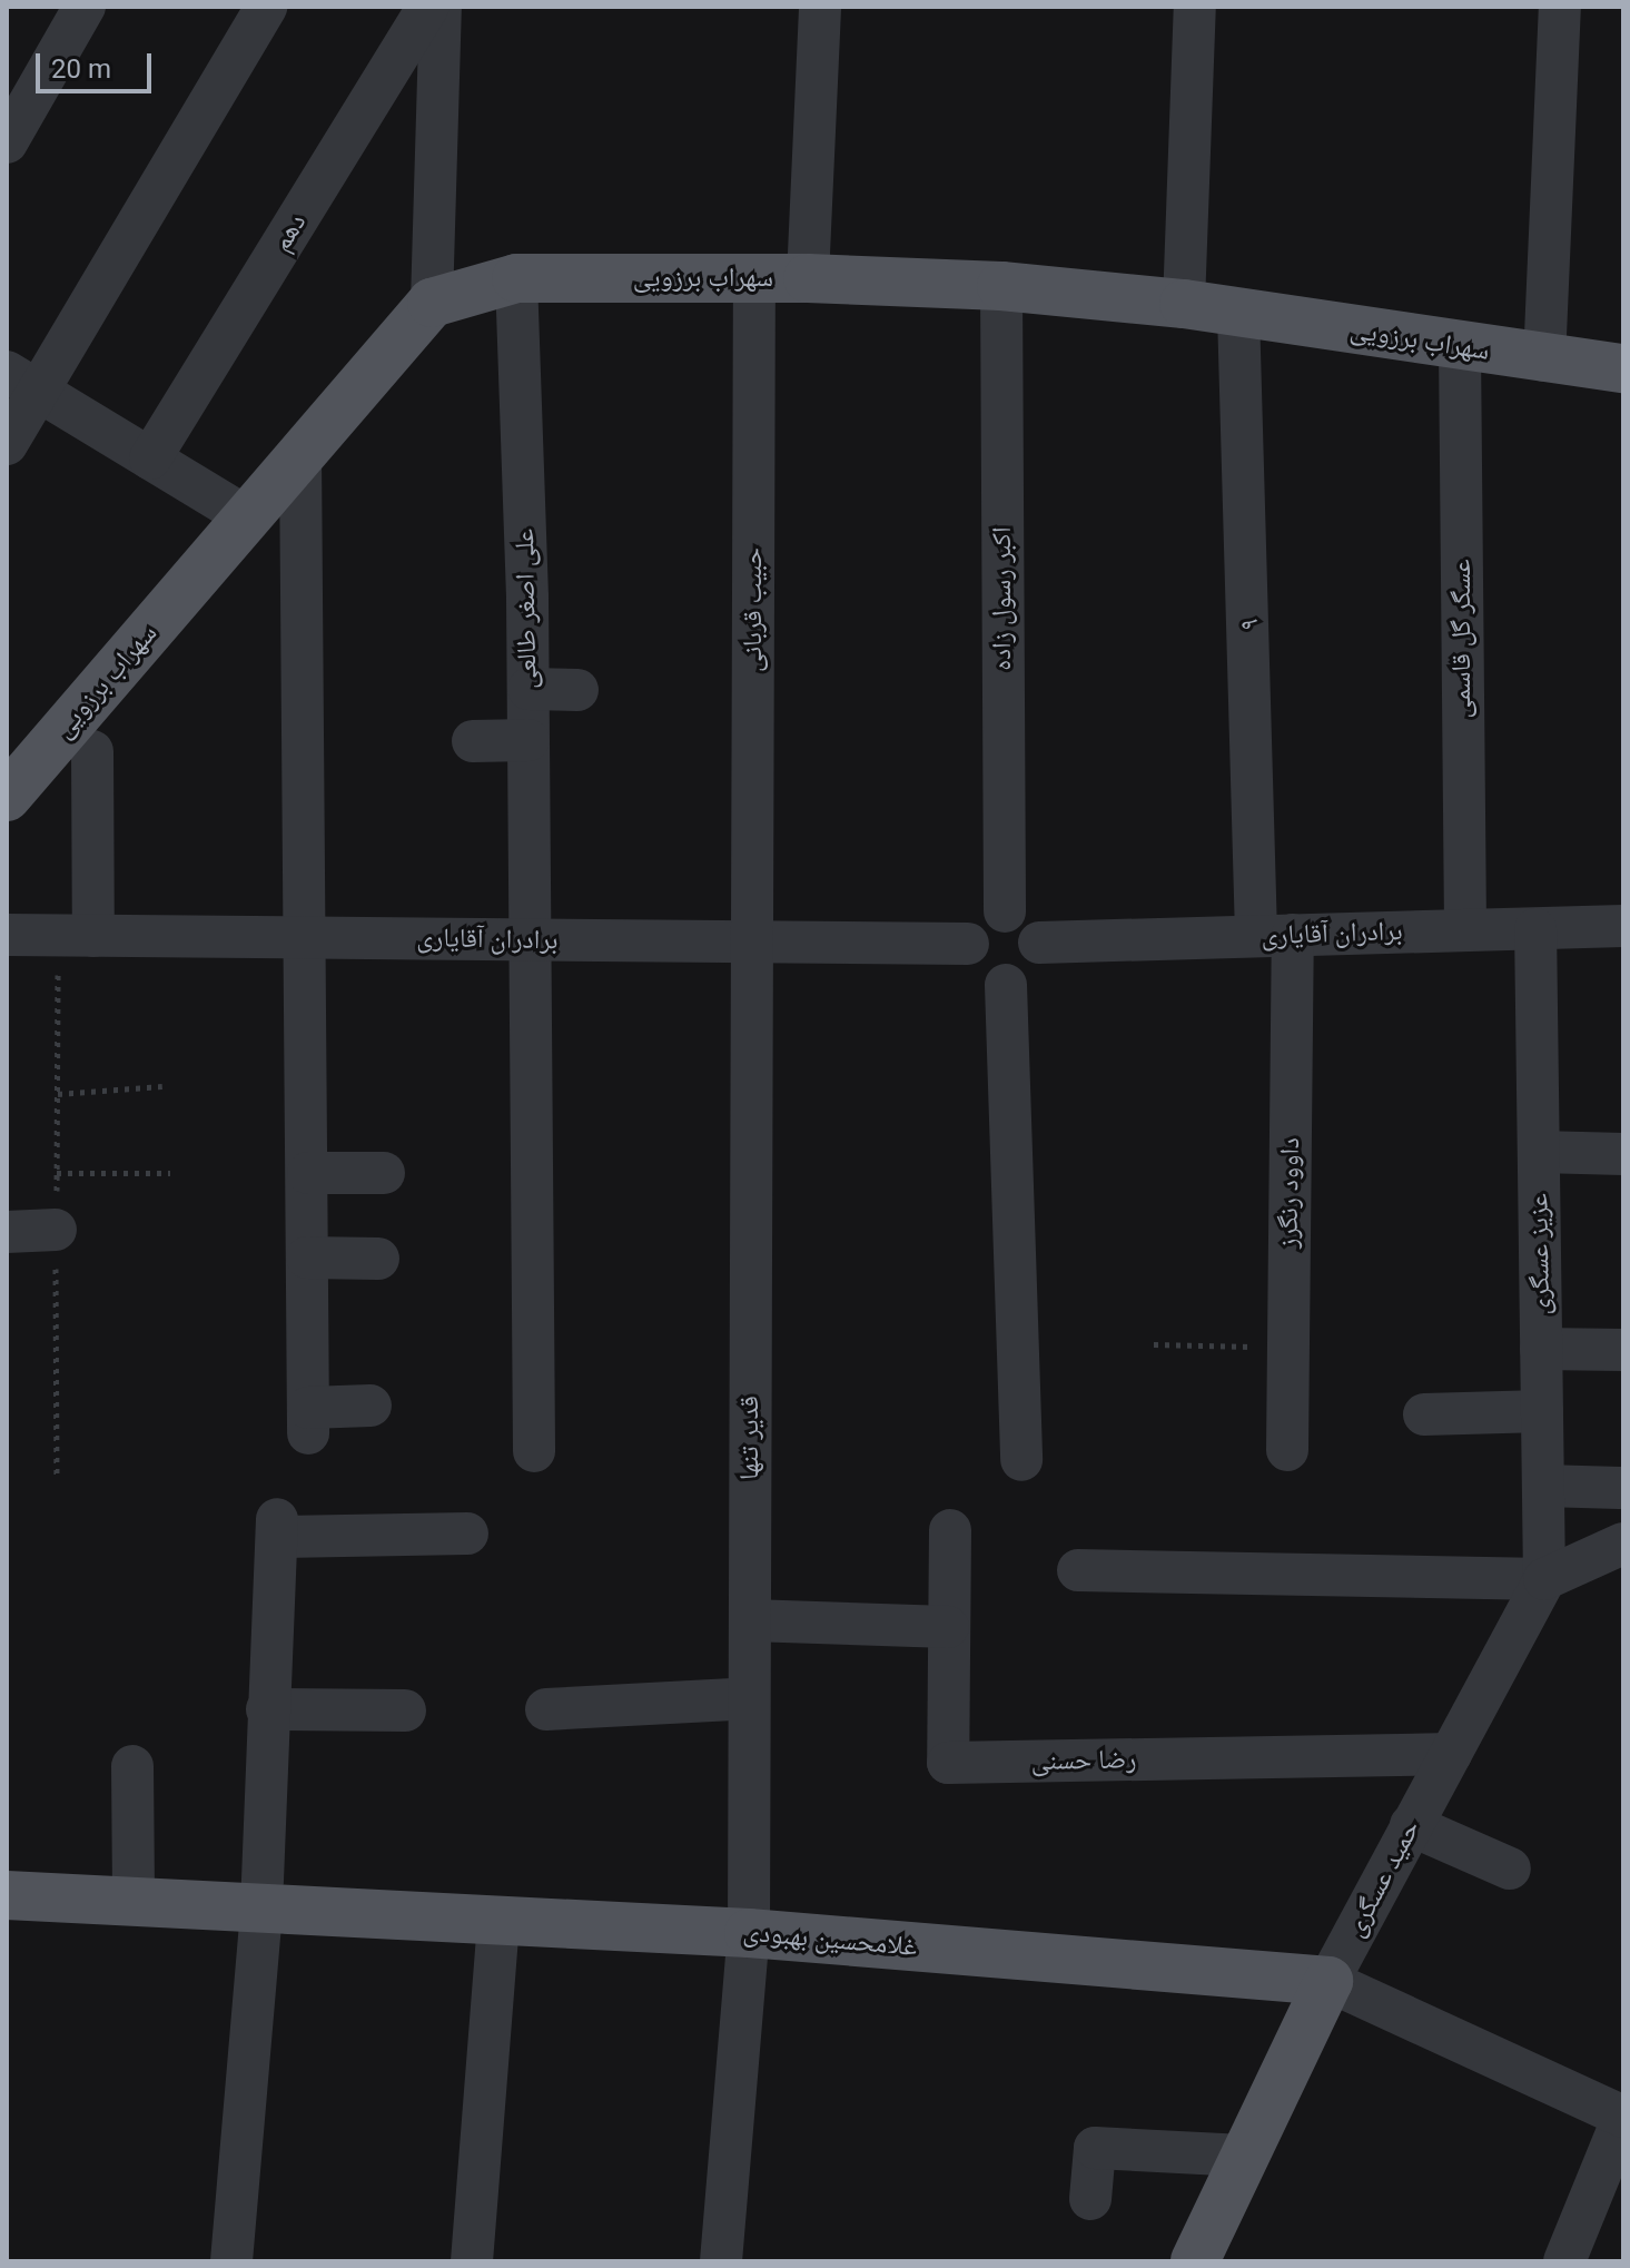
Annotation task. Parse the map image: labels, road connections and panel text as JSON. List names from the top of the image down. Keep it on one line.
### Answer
{"streets":{"main road":["سهراب برزویی","حمید عسگری","غلامحسین بهبودی"],"street":["دهم","اکبر رسول زاده","علی اصغر طالعی","حبیب قربانی","۹","عسگر گل قاسمی","برادران آقایاری","داوود رنگرز","عزیز عسگری","قدیر تنها","رضا حسنی"]},"crossings":[["سهراب برزویی","اکبر رسول زاده"],["سهراب برزویی","علی اصغر طالعی"],["سهراب برزویی","حبیب قربانی"],["سهراب برزویی","۹"],["سهراب برزویی","عسگر گل قاسمی"],["اکبر رسول زاده","برادران آقایاری"],["علی اصغر طالعی","برادران آقایاری"],["حبیب قربانی","برادران آقایاری"],["حبیب قربانی","قدیر تنها"],["۹","برادران آقایاری"],["۹","داوود رنگرز"],["عسگر گل قاسمی","برادران آقایاری"],["برادران آقایاری","داوود رنگرز"],["برادران آقایاری","عزیز عسگری"],["برادران آقایاری","قدیر تنها"],["عزیز عسگری","حمید عسگری"],["قدیر تنها","غلامحسین بهبودی"],["رضا حسنی","حمید عسگری"],["حمید عسگری","غلامحسین بهبودی"]],"scale_bar":"20 m"}
